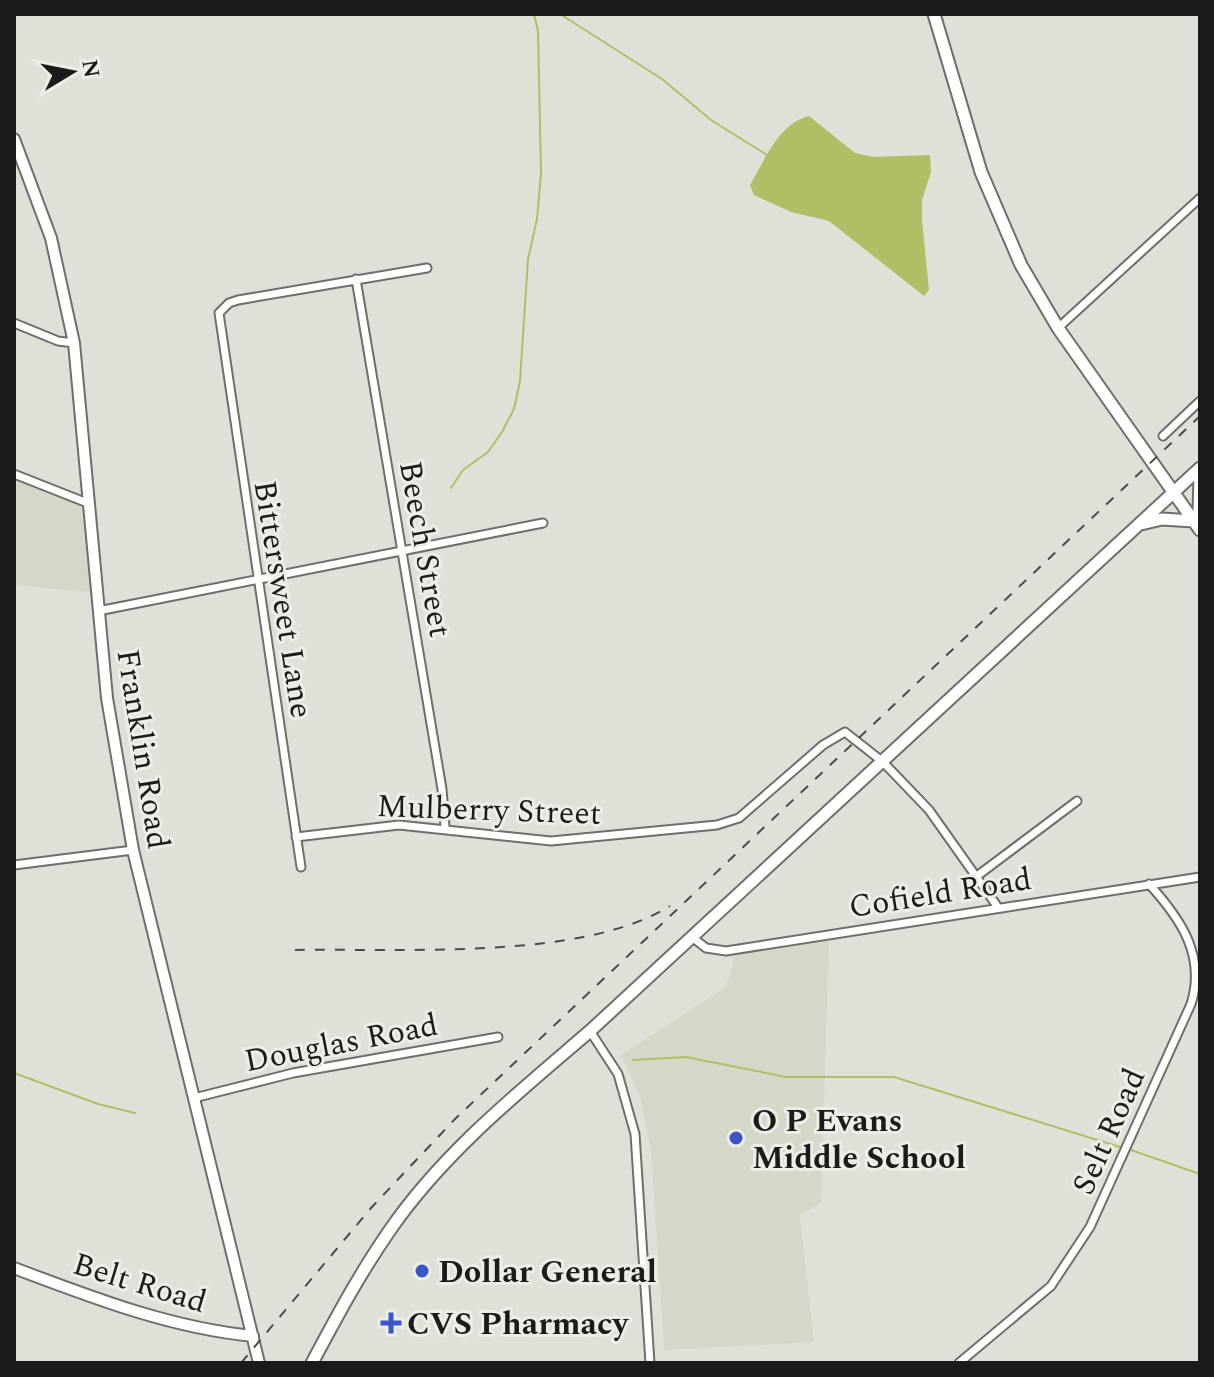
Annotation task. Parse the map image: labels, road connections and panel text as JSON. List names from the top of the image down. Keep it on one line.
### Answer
{"streets":{"main road":["Franklin Road","Belt Road"],"street":["Beech Street","Bittersweet Lane","Mulberry Street","Cofield Road","Douglas Road","Selt Road"]},"crossings":[["Beech Street","Bittersweet Lane"],["Beech Street","Mulberry Street"],["Bittersweet Lane","Mulberry Street"],["Franklin Road","Douglas Road"],["Franklin Road","Belt Road"],["Cofield Road","Selt Road"]],"places":{"other":["O P Evans Middle School","Dollar General"],"health":["CVS Pharmacy"]},"north":"right"}
